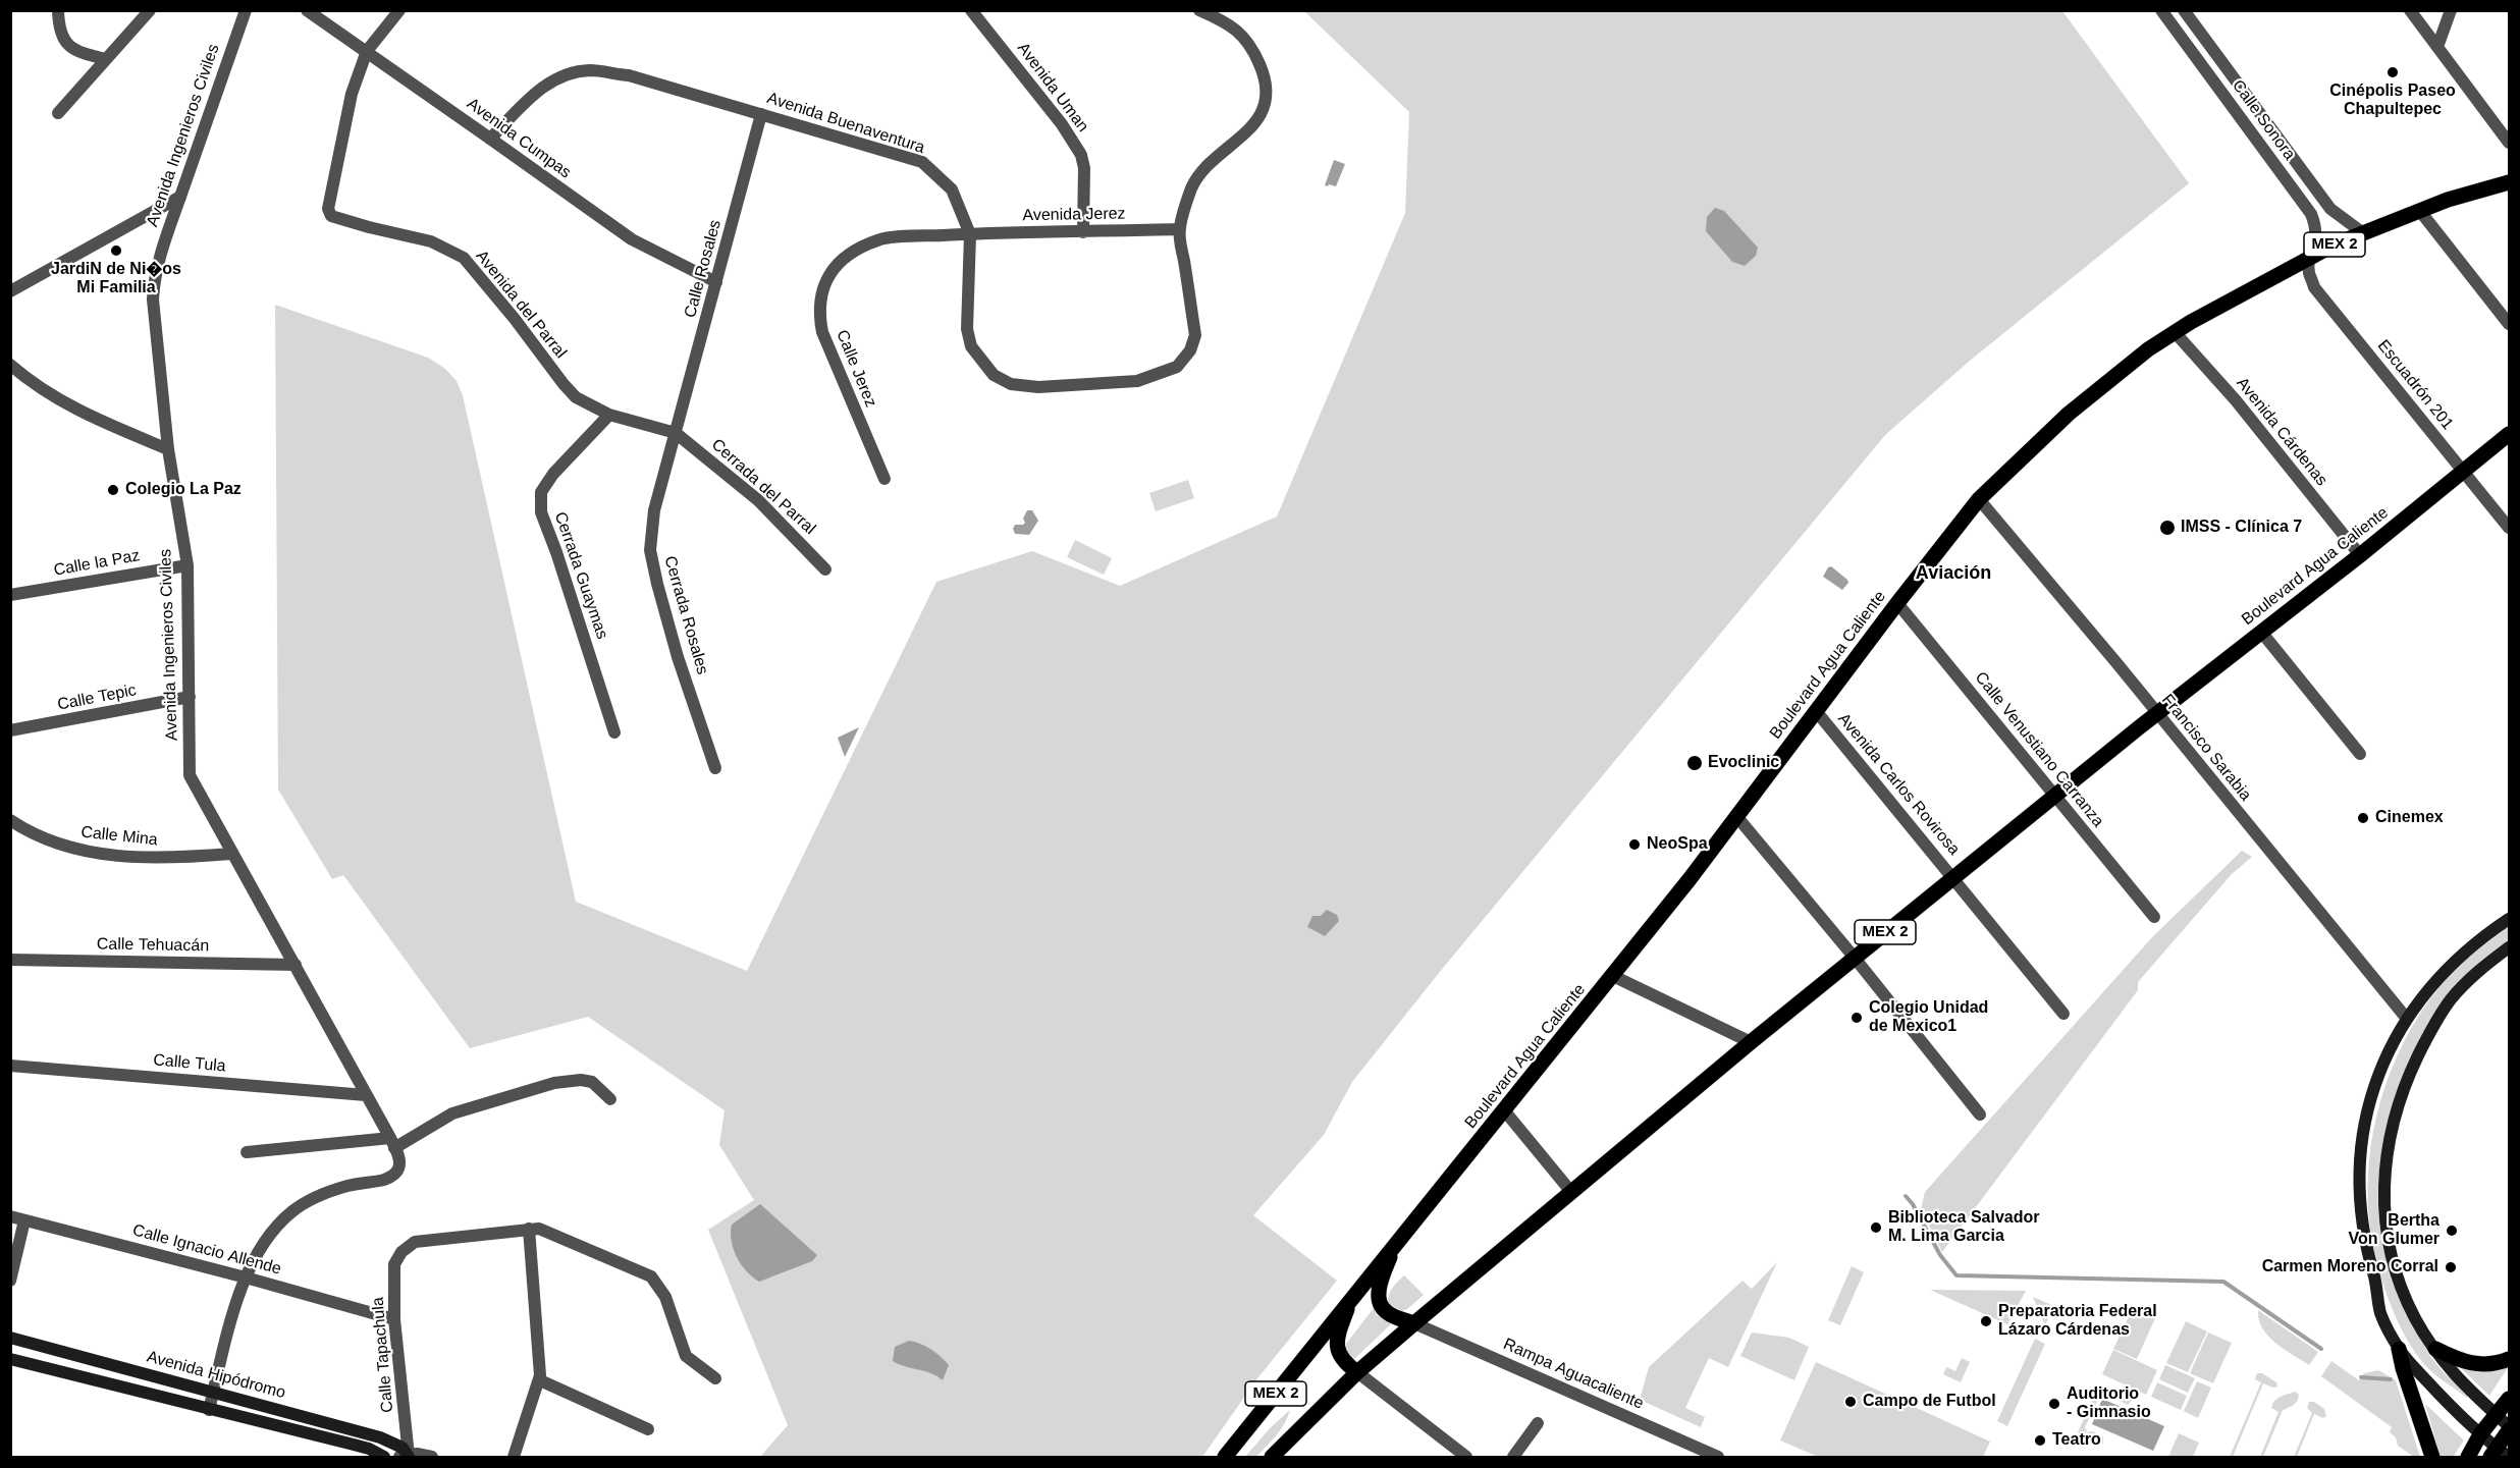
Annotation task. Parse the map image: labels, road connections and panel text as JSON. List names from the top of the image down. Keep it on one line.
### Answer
{"streets":{"main road":["MEX 2","Boulevard Agua Caliente","Avenida Hipódromo"],"street":["Avenida Uman","Calle Sonora","Avenida Buenaventura","Avenida Ingenieros Civiles","Avenida Cumpas","Avenida Jerez","Calle Rosales","Avenida del Parral","Calle Jerez","Escuadrón 201","Avenida Cárdenas","Cerrada del Parral","Calle la Paz","Cerrada Guaymas","Cerrada Rosales","Calle Tepic","Francisco Sarabia","Calle Venustiano Carranza","Avenida Carlos Rovirosa","Calle Mina","Calle Tehuacán","Calle Tula","Calle Ignacio Allende","Calle Tapachula","Rampa Aguacaliente"]},"crossings":[["Avenida Uman","Avenida Jerez"],["Calle Sonora","Escuadrón 201"],["Calle Sonora","Boulevard Agua Caliente"],["Avenida Buenaventura","Avenida Cumpas"],["Avenida Buenaventura","Avenida Jerez"],["Avenida Buenaventura","Calle Rosales"],["Avenida Buenaventura","Calle Jerez"],["Avenida Ingenieros Civiles","Calle la Paz"],["Avenida Ingenieros Civiles","Calle Tepic"],["Avenida Ingenieros Civiles","Calle Mina"],["Avenida Ingenieros Civiles","Calle Tehuacán"],["Avenida Ingenieros Civiles","Calle Tula"],["Avenida Ingenieros Civiles","Calle Ignacio Allende"],["Avenida Cumpas","Calle Rosales"],["Avenida Cumpas","Avenida del Parral"],["Avenida Jerez","Calle Jerez"],["Calle Rosales","Avenida del Parral"],["Calle Rosales","Cerrada del Parral"],["Calle Rosales","Cerrada Rosales"],["Avenida del Parral","Cerrada del Parral"],["Avenida del Parral","Cerrada Guaymas"],["Avenida del Parral","Cerrada Rosales"],["Escuadrón 201","Boulevard Agua Caliente"],["Avenida Cárdenas","Boulevard Agua Caliente"],["Cerrada del Parral","Cerrada Rosales"],["Boulevard Agua Caliente","Francisco Sarabia"],["Boulevard Agua Caliente","Calle Venustiano Carranza"],["Boulevard Agua Caliente","Avenida Carlos Rovirosa"],["Boulevard Agua Caliente","Rampa Aguacaliente"],["Calle Ignacio Allende","Calle Tapachula"],["Calle Tapachula","Avenida Hipódromo"]],"districts":["Aviación"],"places":["Cinépolis Paseo Chapultepec","JardiN de Ni�os Mi Familia","Colegio La Paz","IMSS - Clínica 7","Evoclinic","Cinemex","NeoSpa","Colegio Unidad de Mexico1","Biblioteca Salvador M. Lima Garcia","Bertha Von Glumer","Carmen Moreno Corral","Preparatoria Federal Lázaro Cárdenas","Campo de Futbol","Auditorio - Gimnasio","Teatro"]}
